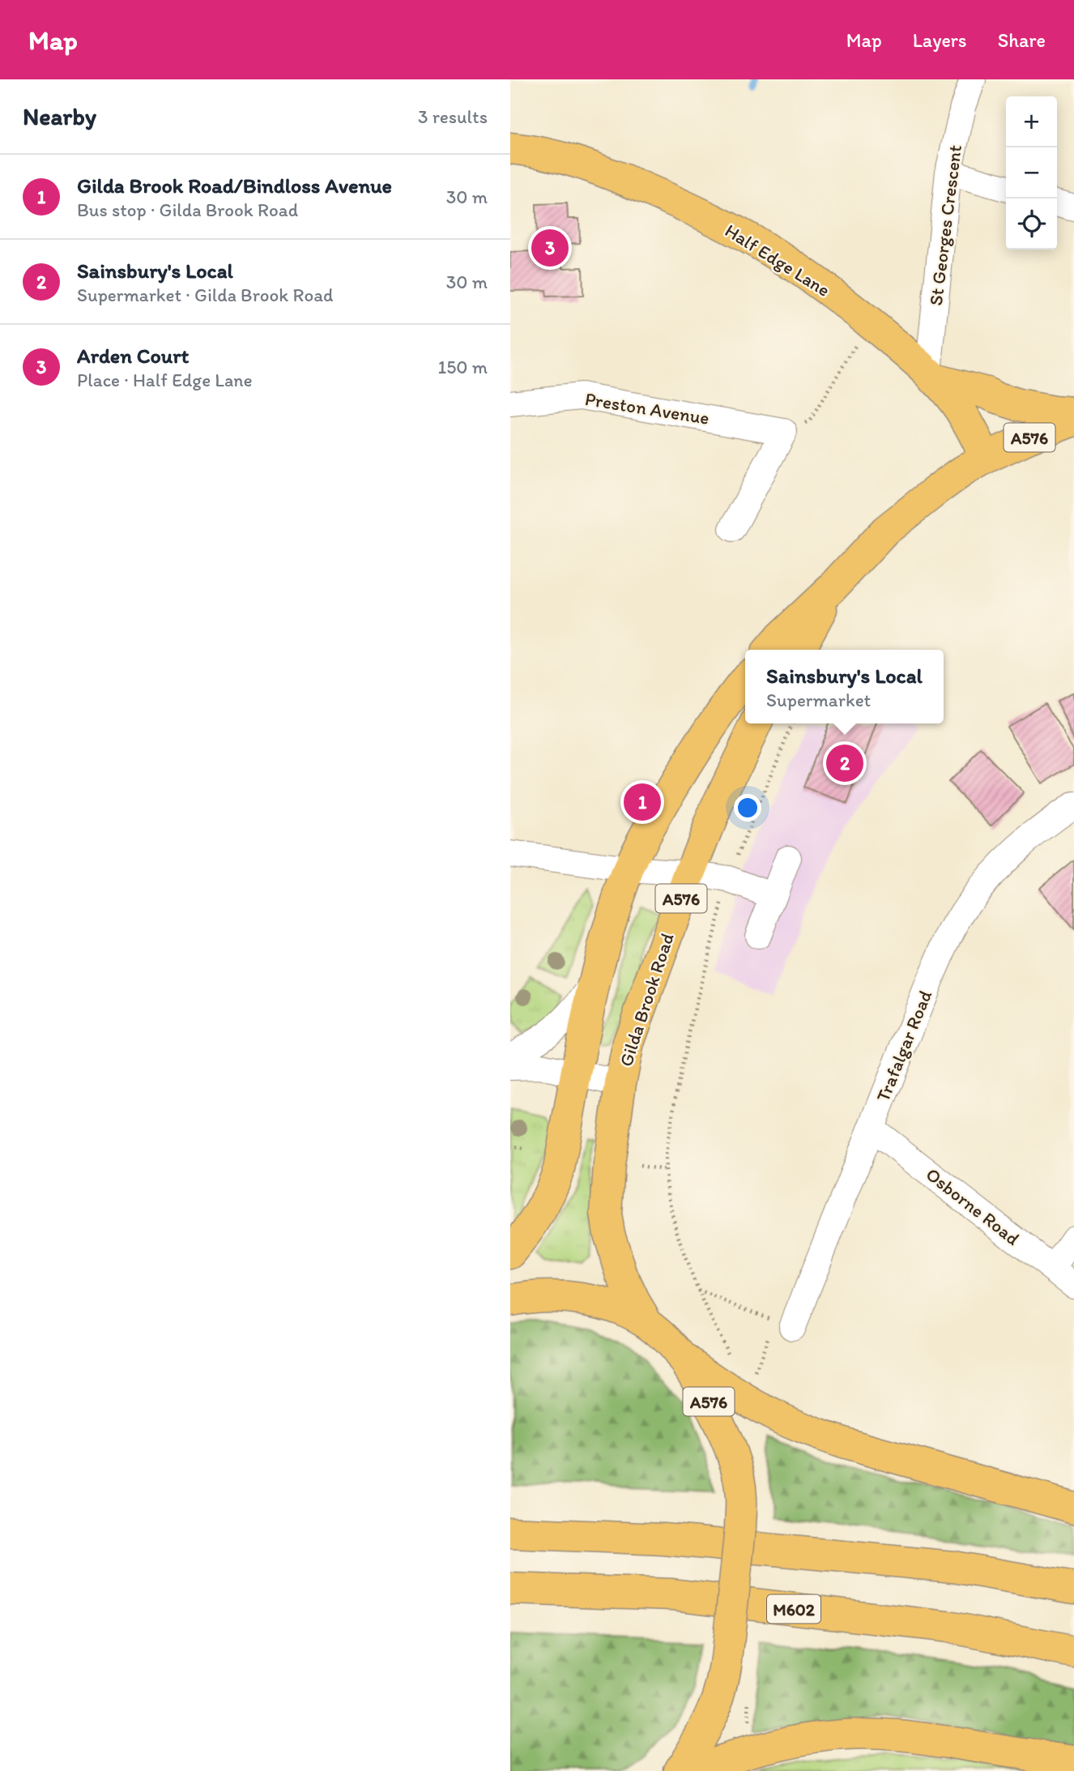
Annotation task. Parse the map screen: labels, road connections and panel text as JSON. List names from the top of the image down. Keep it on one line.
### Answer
{"streets":{"main road":["Half Edge Lane","A576","Gilda Brook Road","M602"],"street":["St Georges Crescent","Preston Avenue","Trafalgar Road","Osborne Road"]},"crossings":[["St Georges Crescent","Half Edge Lane"],["Half Edge Lane","A576"],["A576","Gilda Brook Road"],["Trafalgar Road","Osborne Road"]],"page":{"header":"Map","nav":["Map","Layers","Share"],"heading":["Nearby","3 results"],"map_buttons":["+","−"],"list":[{"mark":"1","name":"Gilda Brook Road/Bindloss Avenue","note":"Bus stop · Gilda Brook Road","value":"30 m"},{"mark":"2","name":"Sainsbury's Local","note":"Supermarket · Gilda Brook Road","value":"30 m"},{"mark":"3","name":"Arden Court","note":"Place · Half Edge Lane","value":"150 m"}],"pins":["3","2","1"],"popup":["Sainsbury's Local","Supermarket"]}}
